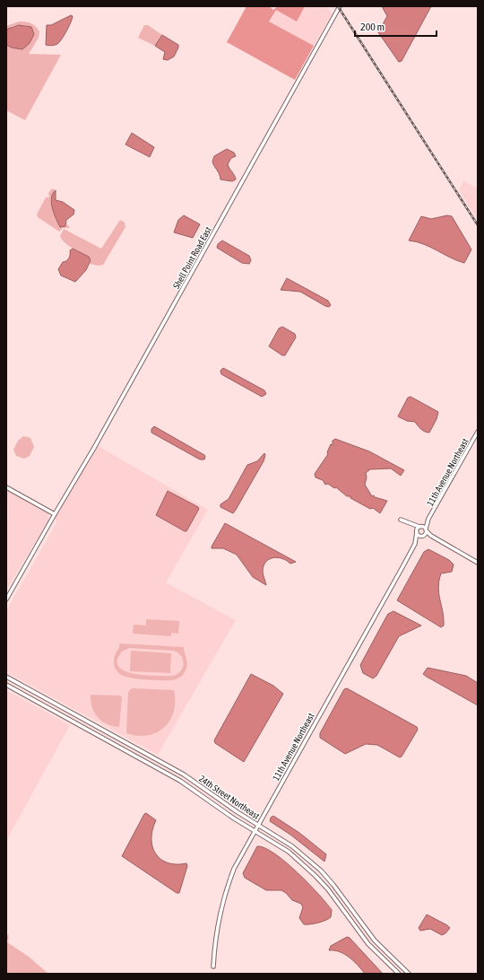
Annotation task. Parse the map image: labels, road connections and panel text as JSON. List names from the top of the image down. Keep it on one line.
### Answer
{"streets":{"street":["Shell Point Road East","11th Avenue Northeast","24th Street Northeast"]},"crossings":[["11th Avenue Northeast","24th Street Northeast"]],"scale_bar":"200 m"}
